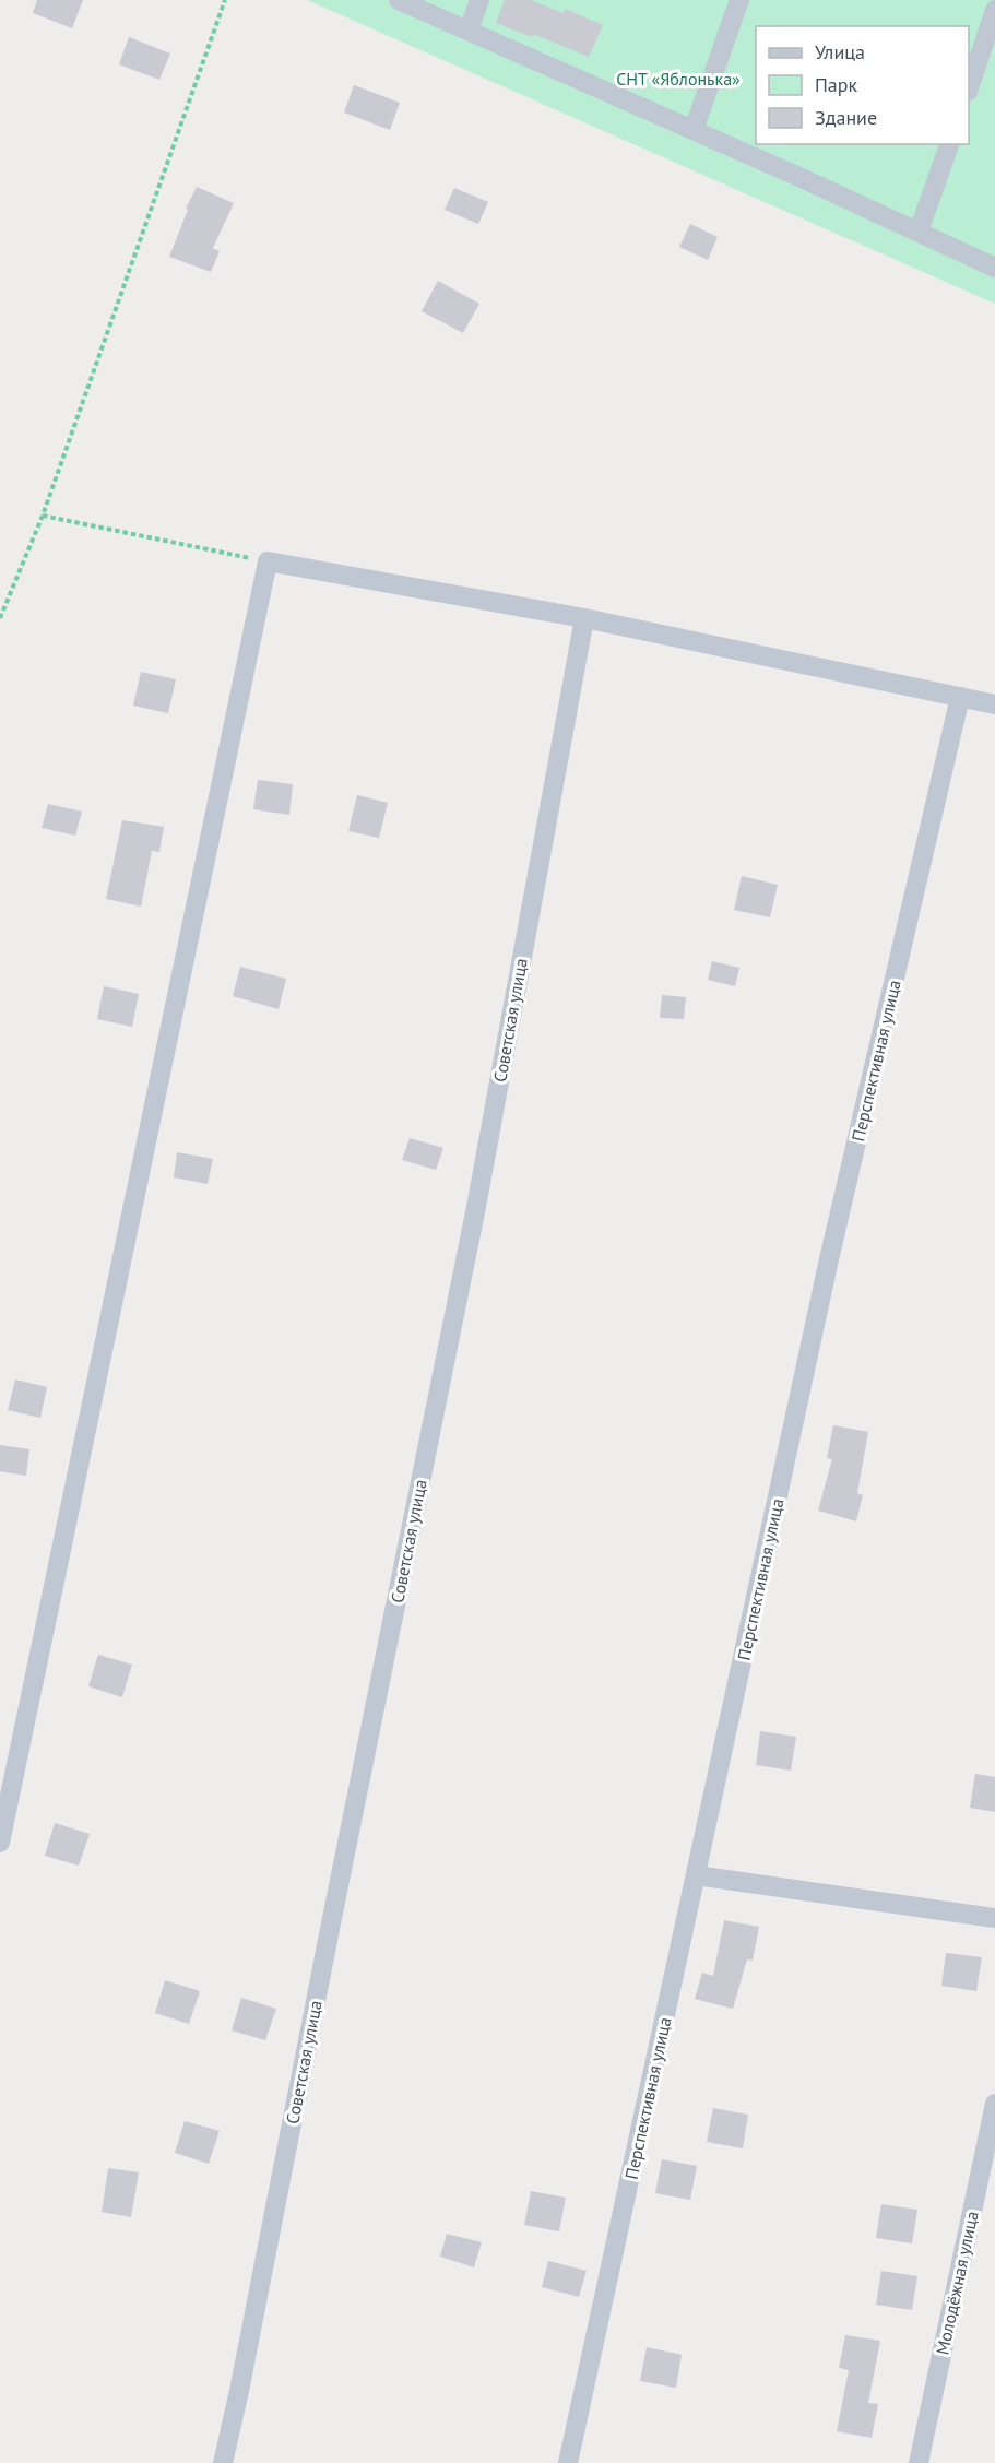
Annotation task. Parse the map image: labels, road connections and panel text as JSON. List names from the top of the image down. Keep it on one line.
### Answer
{"streets":{"street":["Советская улица","Перспективная улица","Молодёжная улица"]},"parks":["СНТ «Яблонька»"],"legend":["Улица","Парк","Здание"]}
